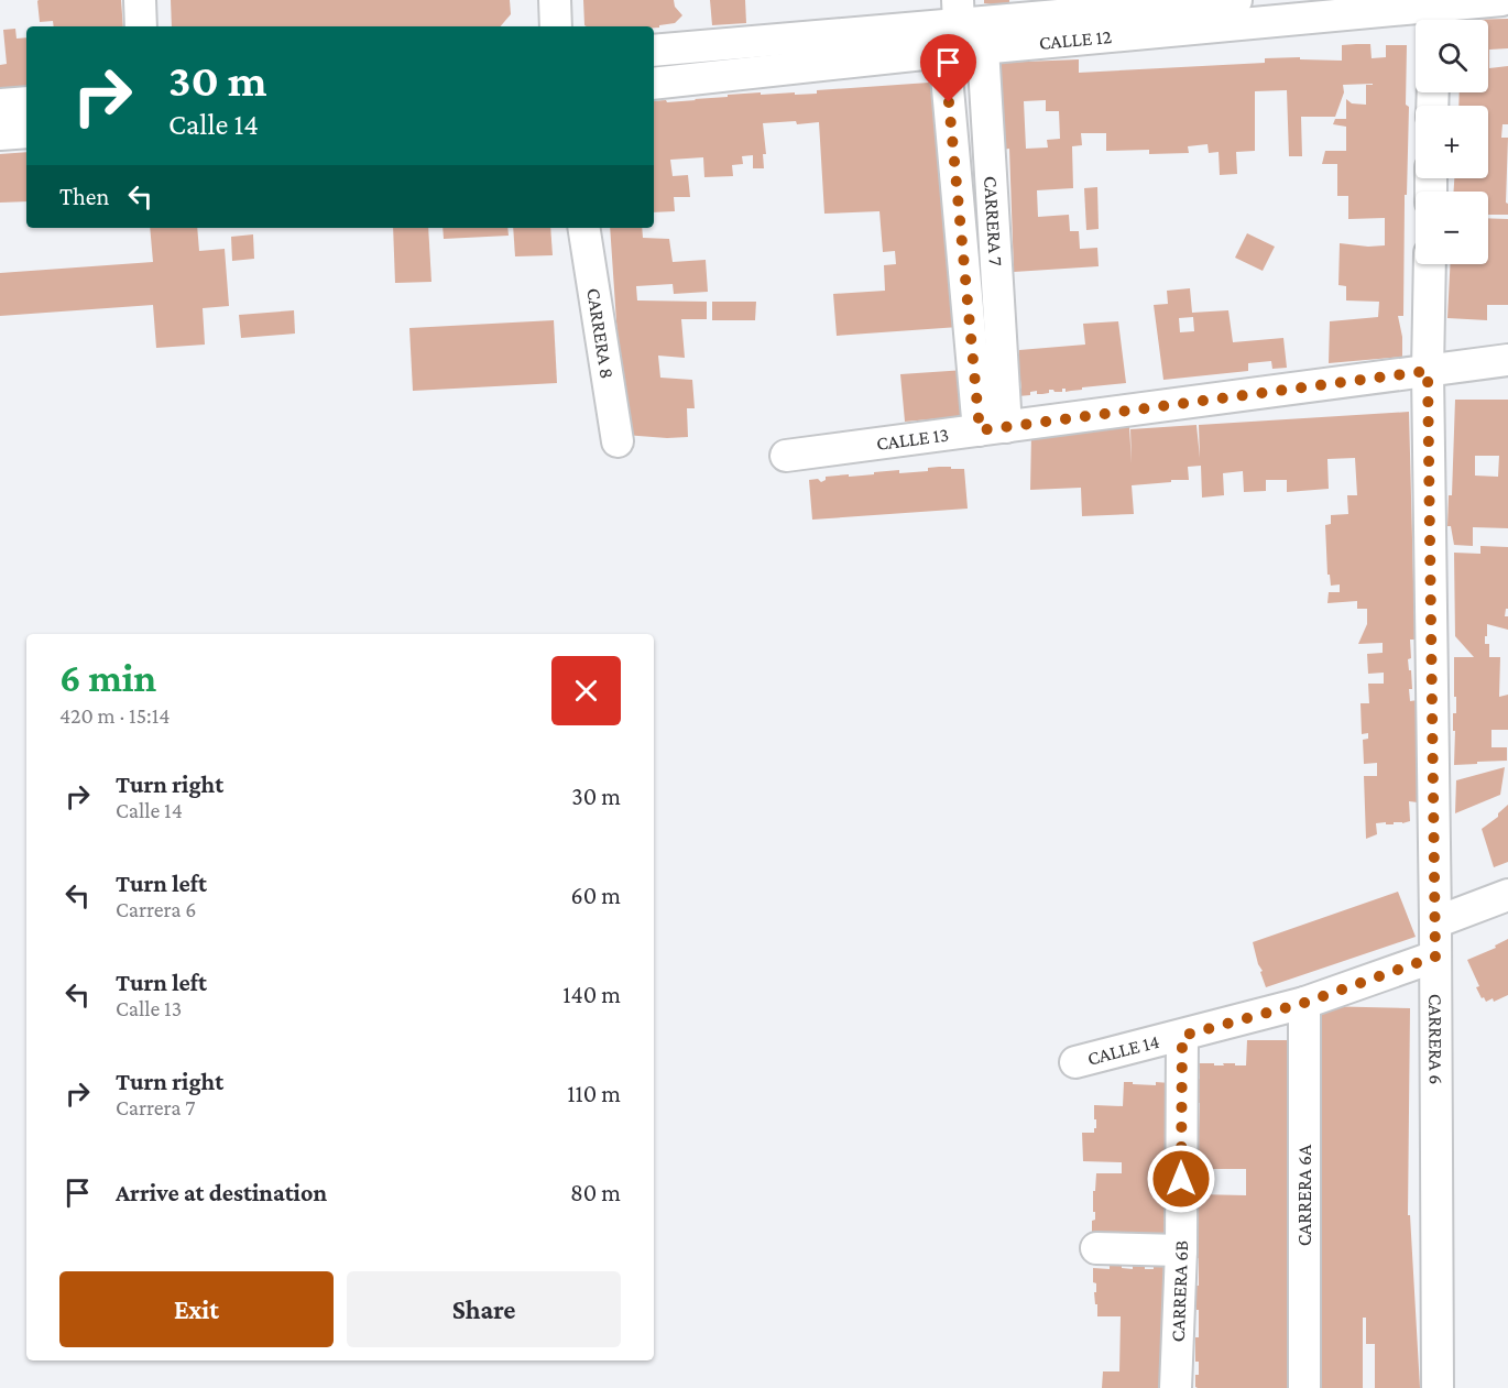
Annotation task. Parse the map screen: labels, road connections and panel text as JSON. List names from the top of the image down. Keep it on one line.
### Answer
{"streets":{"street":["CALLE 12","CARRERA 7","CARRERA 8","CALLE 13","CARRERA 6","CALLE 14","CARRERA 6A","CARRERA 6B"]},"crossings":[["CALLE 12","CARRERA 7"],["CARRERA 7","CALLE 13"],["CALLE 13","CARRERA 6"],["CARRERA 6","CALLE 14"],["CALLE 14","CARRERA 6A"],["CALLE 14","CARRERA 6B"]],"page":{"map_buttons":["+","−"],"turn":["30 m","Calle 14"],"then":"Then","heading":["6 min","420 m · 15:14"],"list":[{"name":"Turn right","note":"Calle 14","value":"30 m"},{"name":"Turn left","note":"Carrera 6","value":"60 m"},{"name":"Turn left","note":"Calle 13","value":"140 m"},{"name":"Turn right","note":"Carrera 7","value":"110 m"},{"name":"Arrive at destination","value":"80 m"}],"buttons":["Exit","Share"]}}
